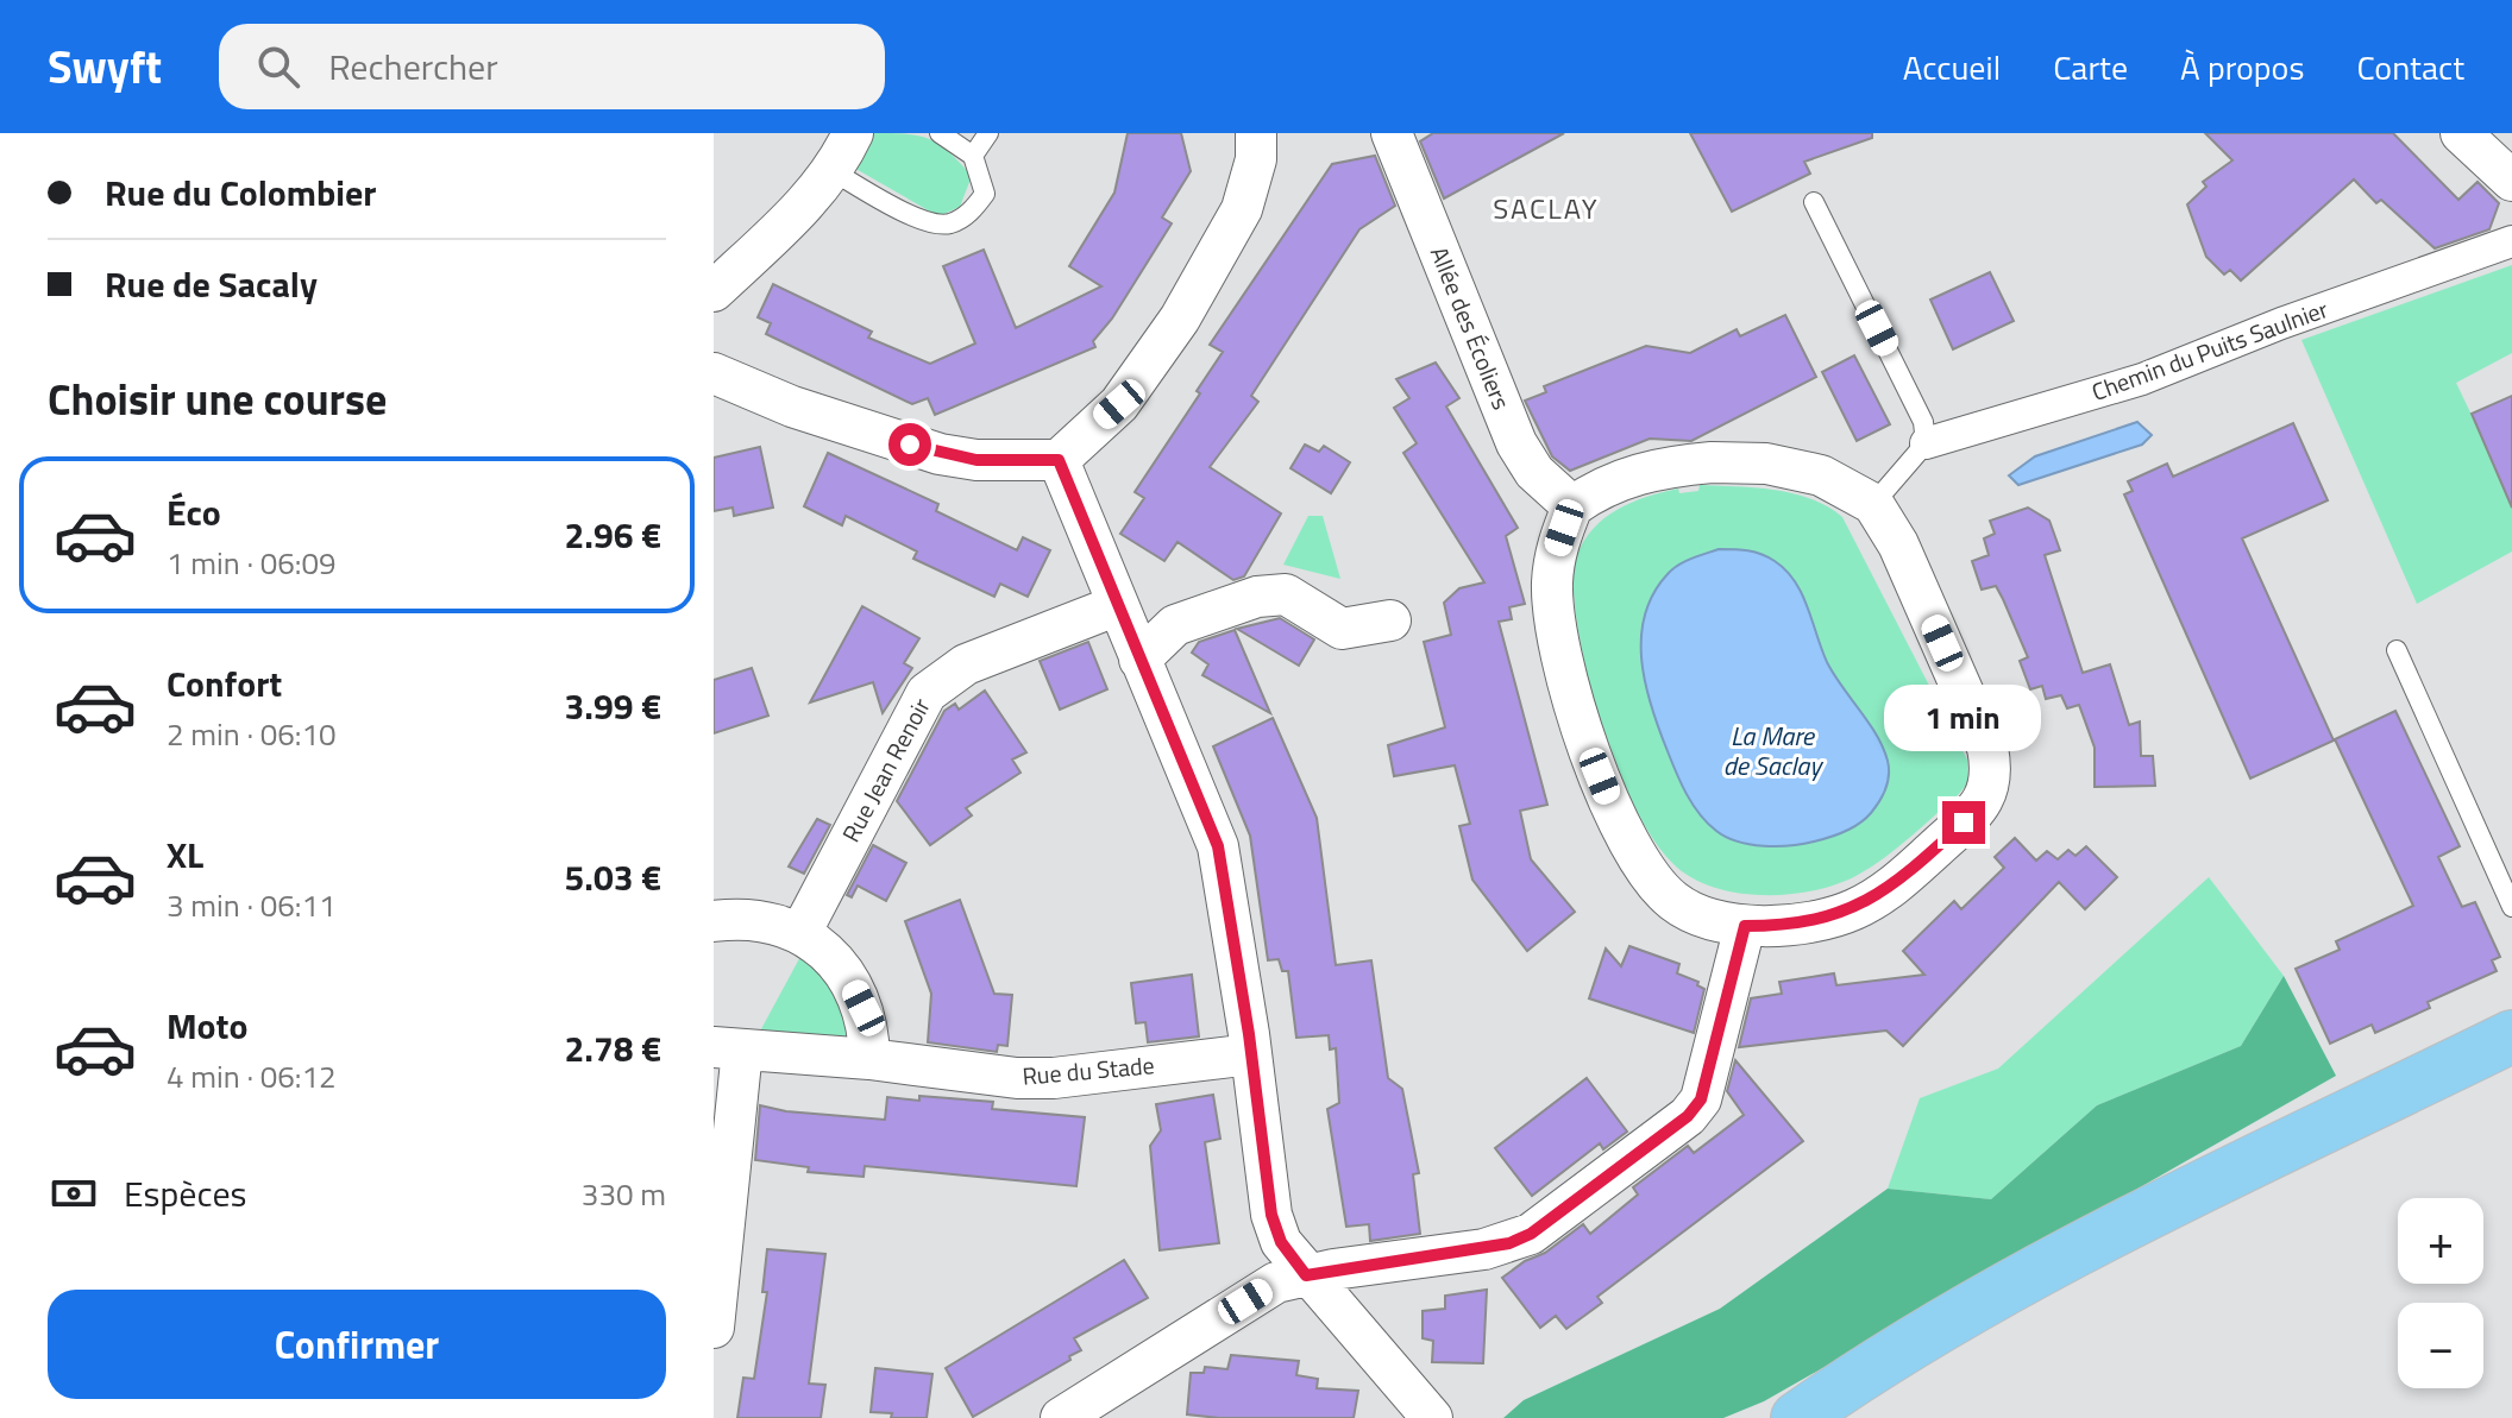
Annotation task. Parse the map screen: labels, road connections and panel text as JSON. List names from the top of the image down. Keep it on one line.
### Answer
{"streets":{"street":["Allée des Écoliers","Chemin du Puits Saulnier","Rue Jean Renoir","Rue du Stade"]},"districts":["SACLAY"],"water":["La Mare de Saclay"],"page":{"header":"Swyft","search":"Rechercher","nav":["Accueil","Carte","À propos","Contact"],"banner":["Rue du Colombier","Rue de Sacaly"],"heading":"Choisir une course","list":[{"name":"Éco","note":"1 min · 06:09","value":"2.96 €"},{"name":"Confort","note":"2 min · 06:10","value":"3.99 €"},{"name":"XL","note":"3 min · 06:11","value":"5.03 €"},{"name":"Moto","note":"4 min · 06:12","value":"2.78 €"}],"bubble":"1 min","pay":["Espèces","330 m"],"map_buttons":["+","−"],"buttons":"Confirmer"}}
